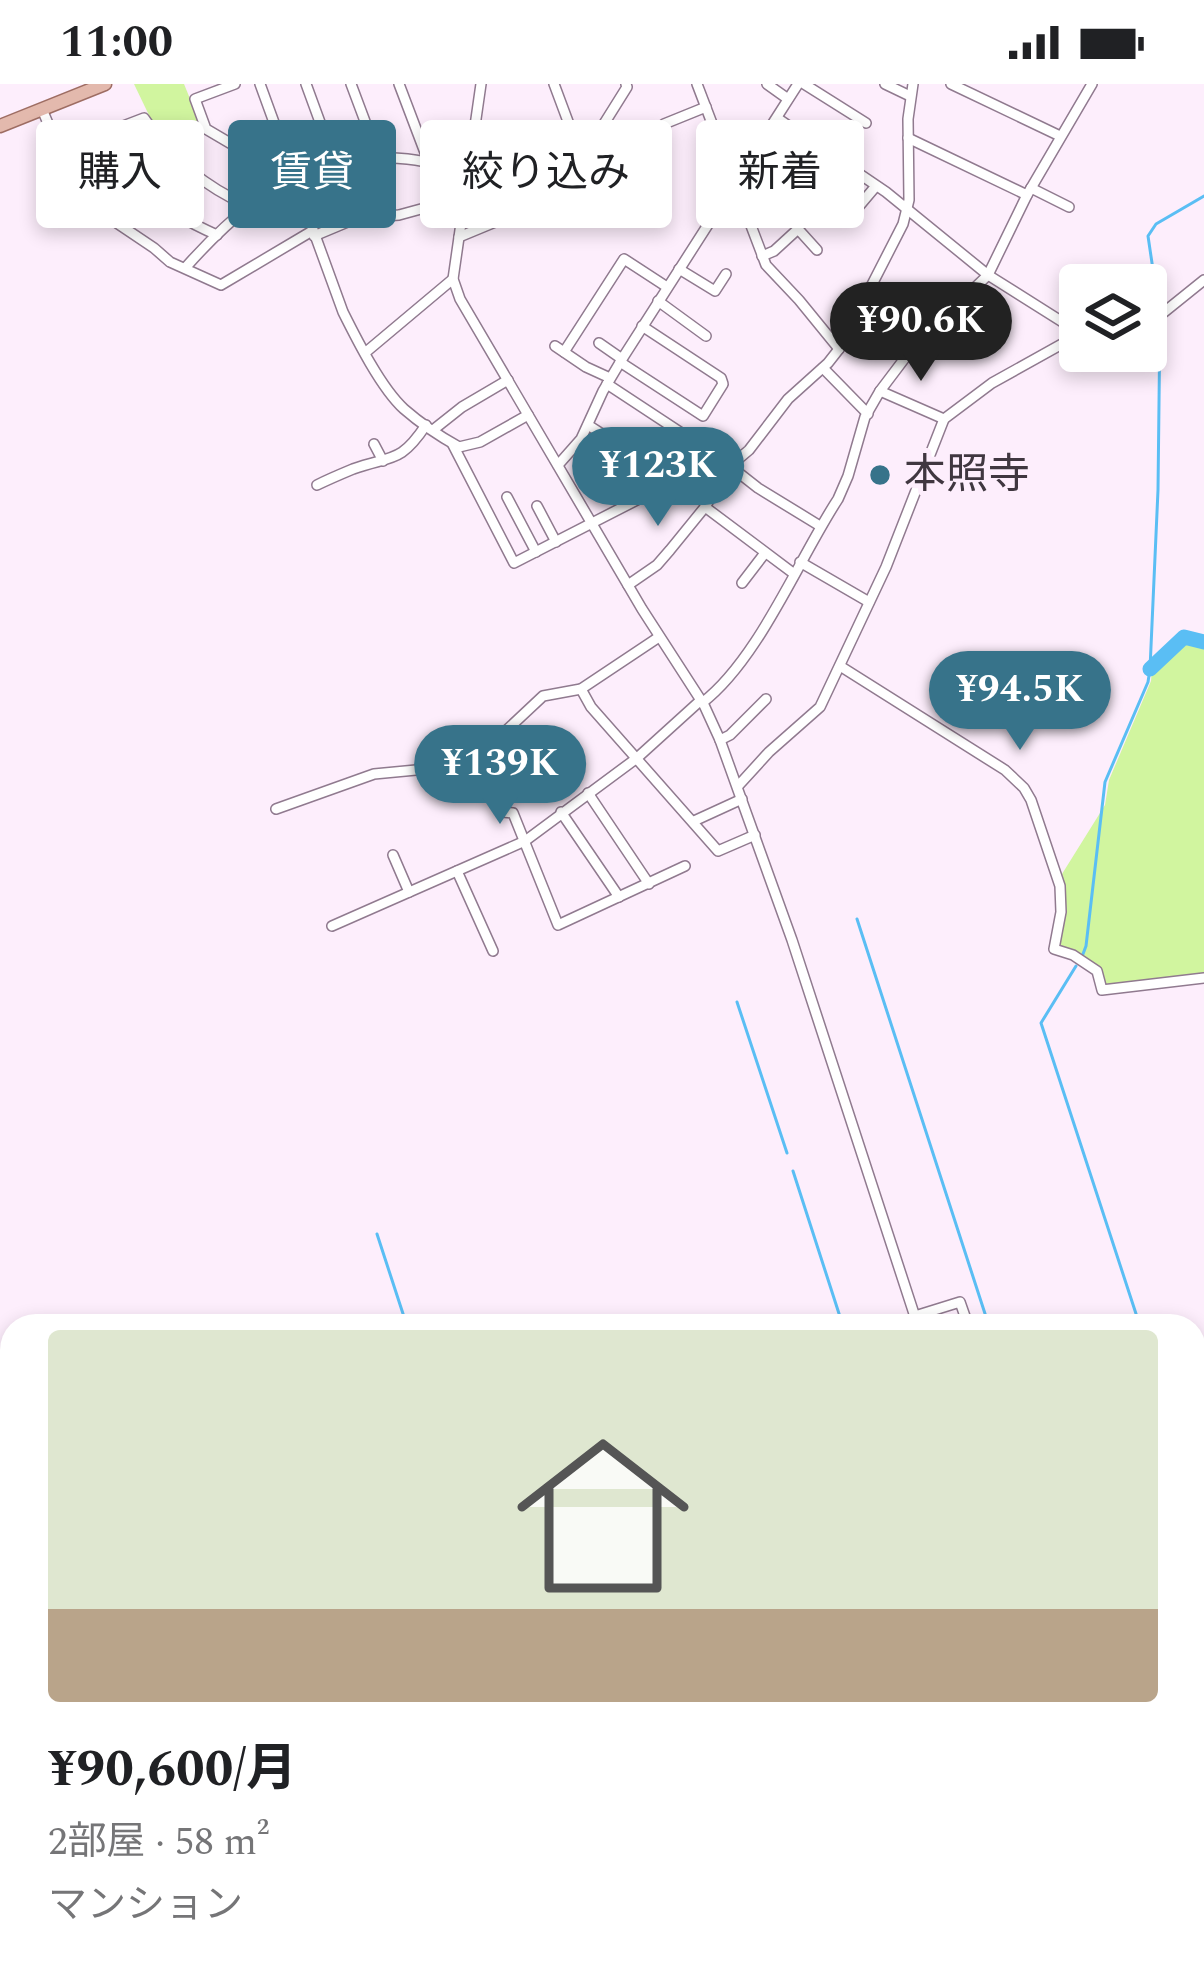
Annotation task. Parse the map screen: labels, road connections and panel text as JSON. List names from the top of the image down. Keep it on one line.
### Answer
{"places":["本照寺"],"page":{"status":"11:00","chip":["購入","賃貸","絞り込み","新着"],"price":["¥90.6K","¥123K","¥94.5K","¥139K"],"list":[{"name":"¥90,600/月","note":"2部屋 · 58 m² · マンション"}]}}
